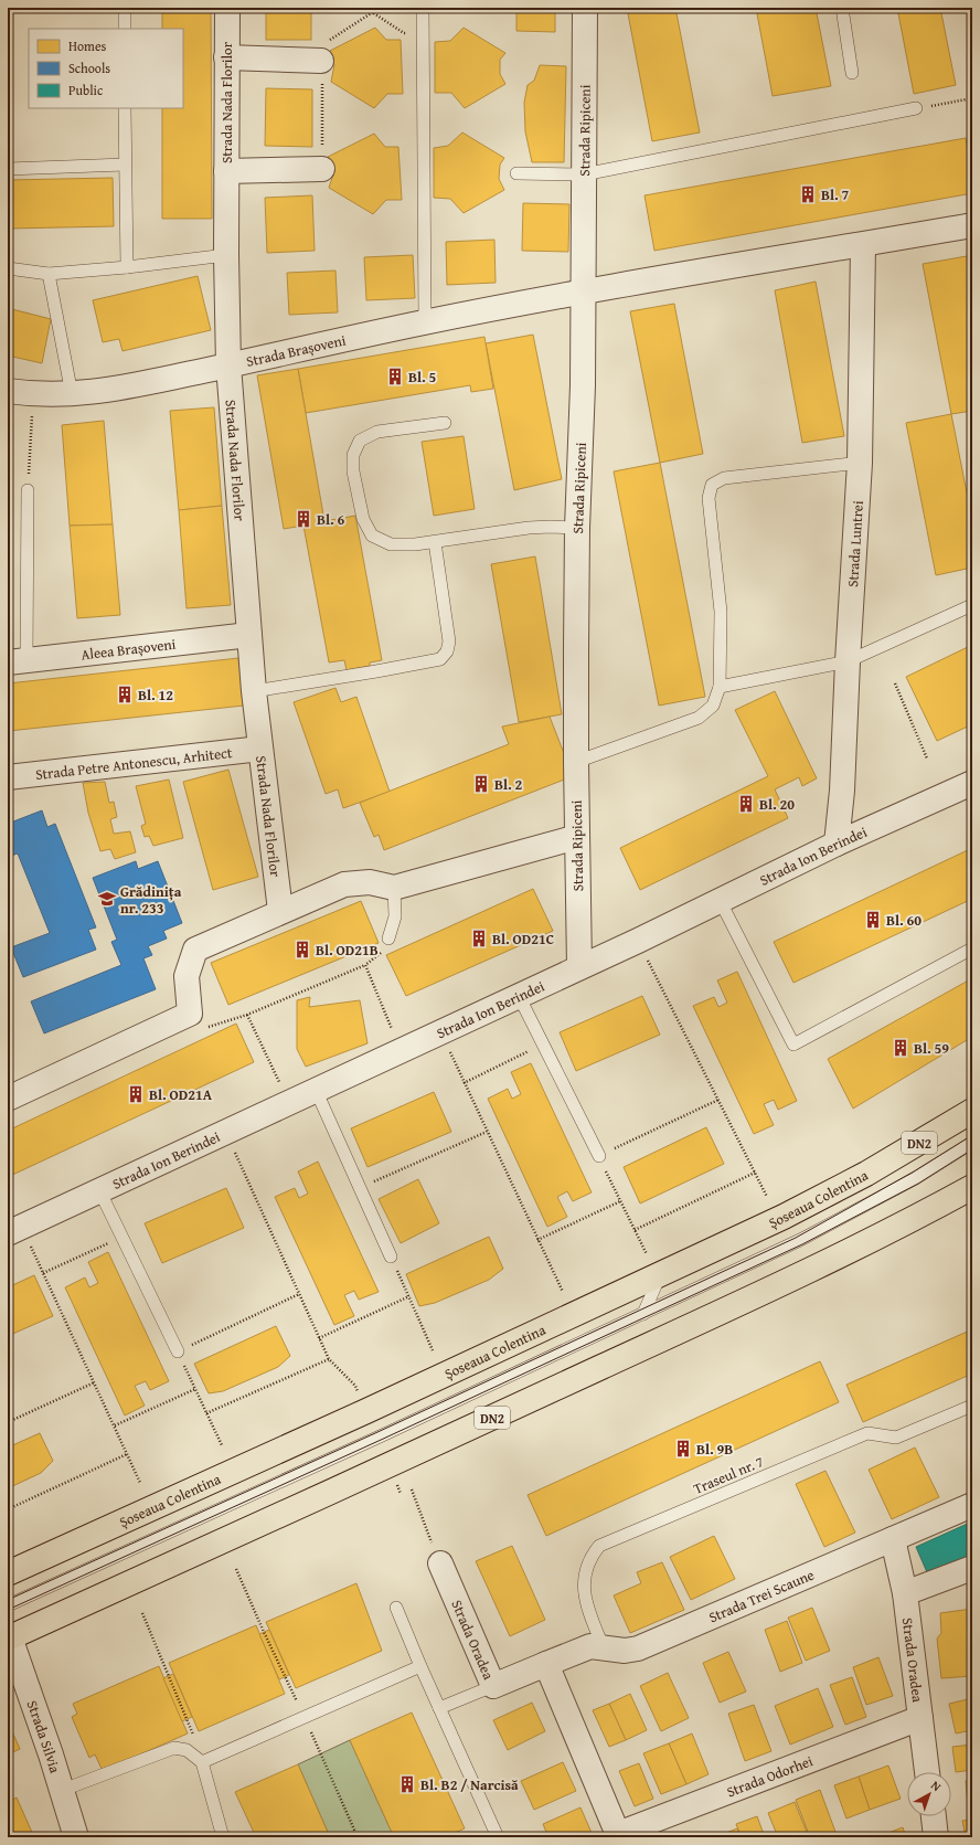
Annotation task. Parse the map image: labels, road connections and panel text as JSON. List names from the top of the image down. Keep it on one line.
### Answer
{"streets":{"main road":["DN2","Șoseaua Colentina"],"street":["Strada Nada Florilor","Strada Ripiceni","Strada Brașoveni","Strada Luntrei","Aleea Brașoveni","Strada Petre Antonescu, Arhitect","Strada Ion Berindei","Strada Trei Scaune","Strada Oradea","Strada Silvia","Strada Odorhei"],"lane":["Traseul nr. 7"]},"crossings":[["Strada Nada Florilor","Strada Brașoveni"],["Strada Nada Florilor","Aleea Brașoveni"],["Strada Nada Florilor","Strada Petre Antonescu, Arhitect"],["Strada Ripiceni","Strada Brașoveni"],["Strada Ripiceni","Strada Ion Berindei"],["Strada Luntrei","Strada Ion Berindei"],["DN2","Strada Silvia"],["Traseul nr. 7","Strada Trei Scaune"],["Strada Trei Scaune","Strada Oradea"],["Strada Oradea","Strada Odorhei"]],"places":{"building":["Bl. 7","Bl. 5","Bl. 6","Bl. 12","Bl. 2","Bl. 20","Bl. 60","Bl. OD21C","Bl. OD21B","Bl. 59","Bl. OD21A","Bl. 9B","Bl. B2 / Narcisă"],"school or university":["Grădinița nr. 233"]},"legend":["Homes","Schools","Public"],"north":"top right"}
